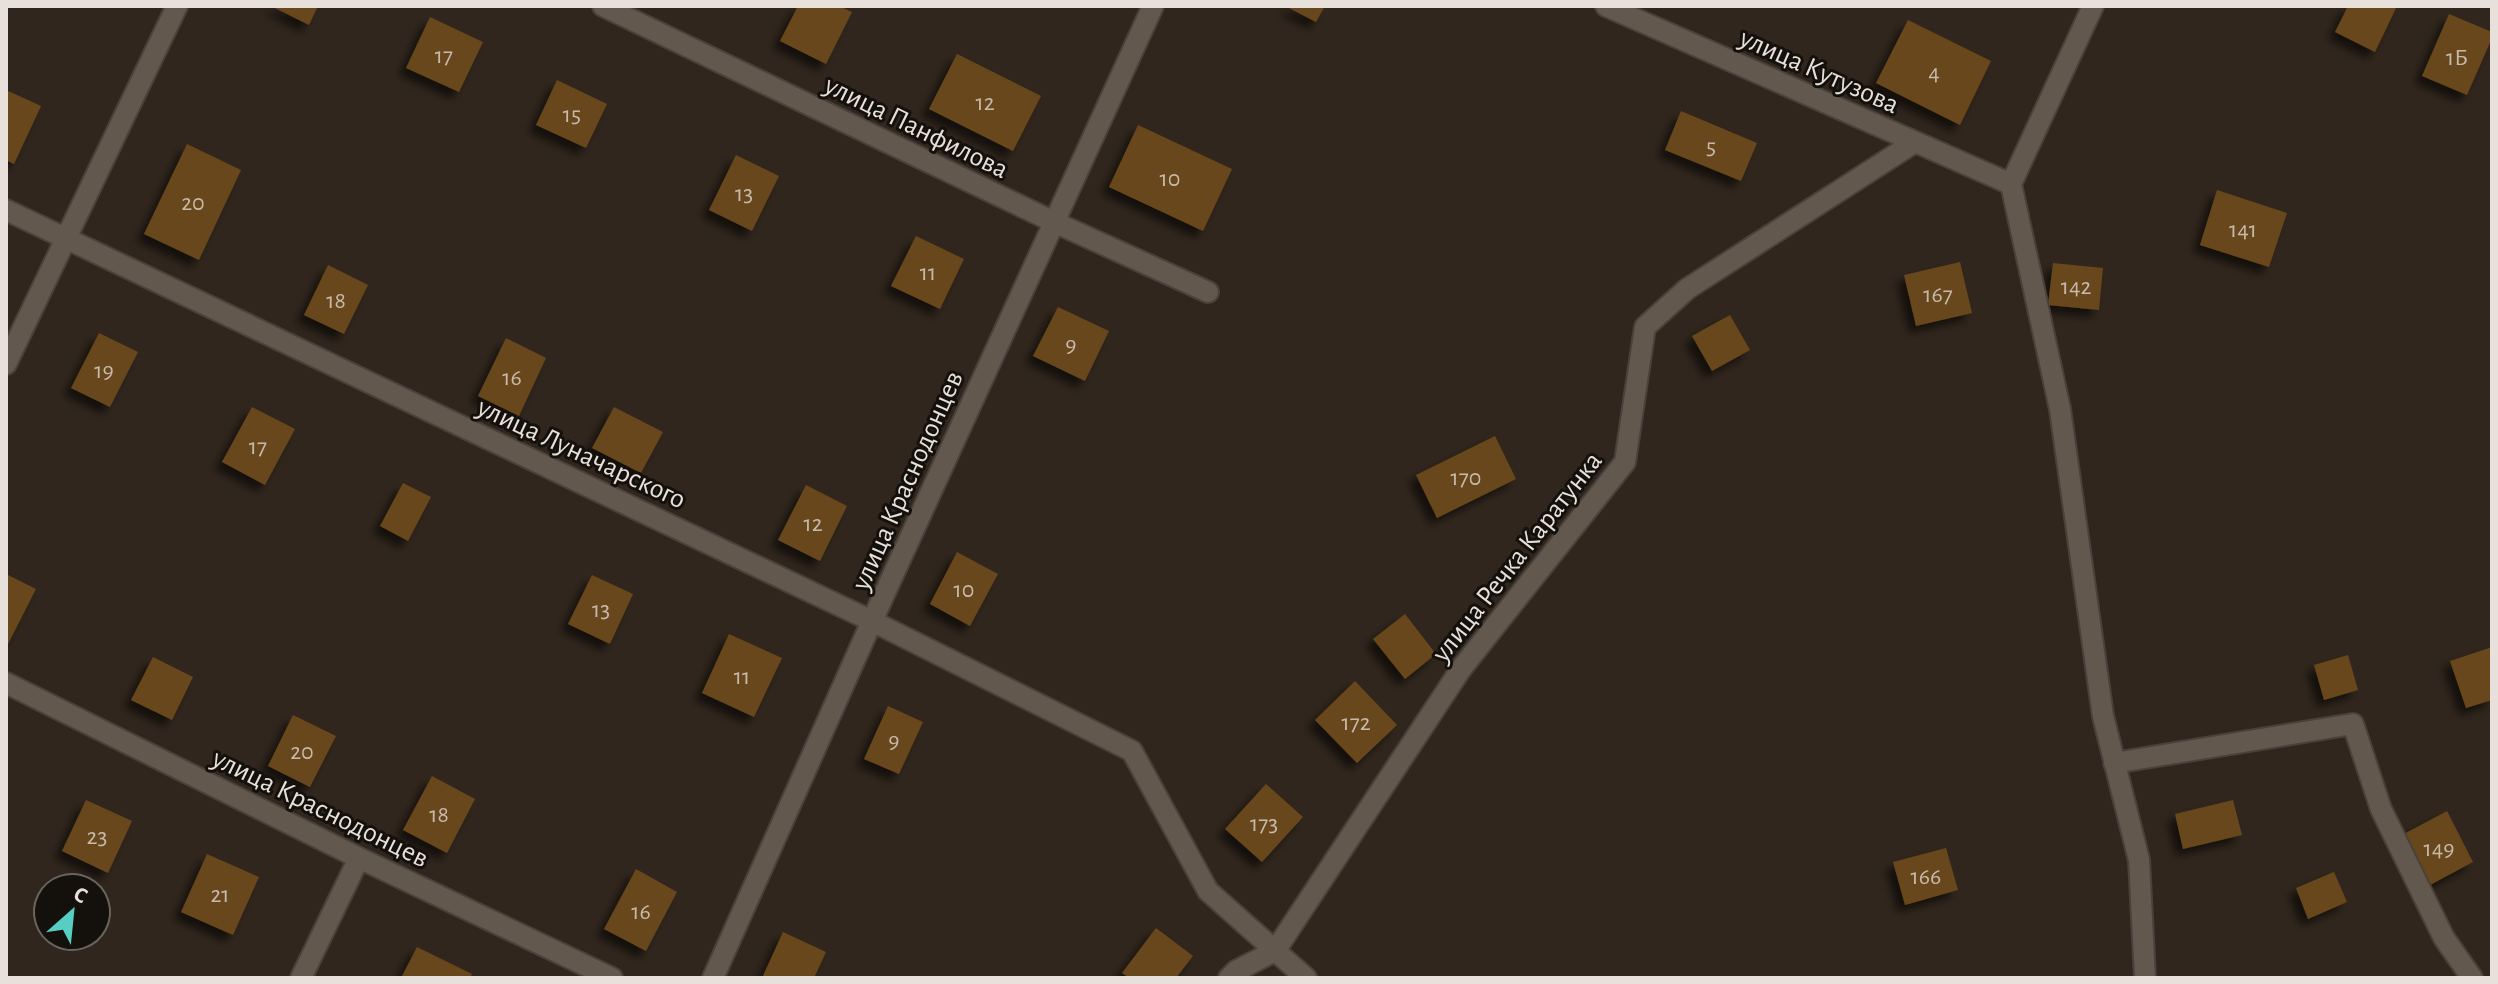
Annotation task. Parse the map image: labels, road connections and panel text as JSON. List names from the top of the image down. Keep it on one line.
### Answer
{"streets":{"street":["улица Кутузова","улица Панфилова","улица Луначарского","улица Краснодонцев","улица Речка Каратунка"]},"crossings":[["улица Кутузова","улица Речка Каратунка"],["улица Панфилова","улица Краснодонцев"],["улица Луначарского","улица Краснодонцев"],["улица Луначарского","улица Речка Каратунка"]],"house_numbers":["17","1Б","4","12","15","5","10","13","20","141","11","142","167","18","9","19","16","17","170","12","10","13","11","172","9","20","18","173","23","149","166","21","16"],"north":"top right"}
